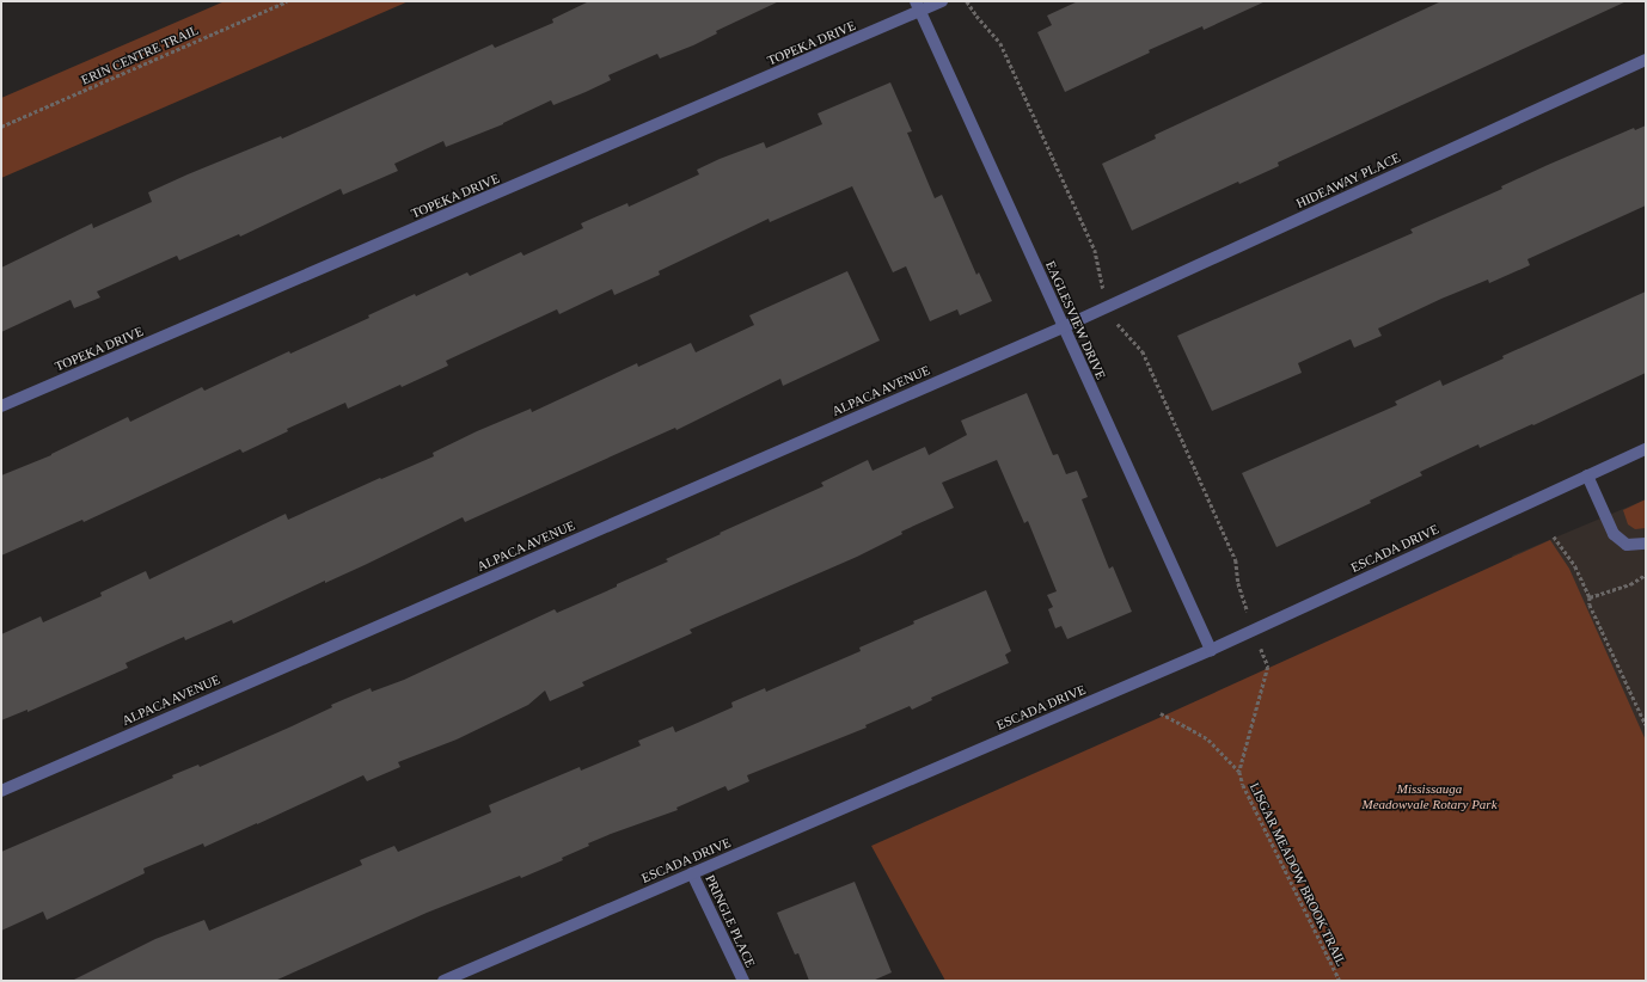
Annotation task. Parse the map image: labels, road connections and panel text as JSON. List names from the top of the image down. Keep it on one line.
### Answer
{"streets":{"street":["TOPEKA DRIVE","HIDEAWAY PLACE","EAGLESVIEW DRIVE","ALPACA AVENUE","ESCADA DRIVE","PRINGLE PLACE"],"path":["ERIN CENTRE TRAIL","LISGAR MEADOW BROOK TRAIL"]},"crossings":[["TOPEKA DRIVE","EAGLESVIEW DRIVE"],["HIDEAWAY PLACE","EAGLESVIEW DRIVE"],["HIDEAWAY PLACE","ALPACA AVENUE"],["EAGLESVIEW DRIVE","ALPACA AVENUE"],["EAGLESVIEW DRIVE","ESCADA DRIVE"],["ESCADA DRIVE","PRINGLE PLACE"]],"parks":["Mississauga Meadowvale Rotary Park"]}
